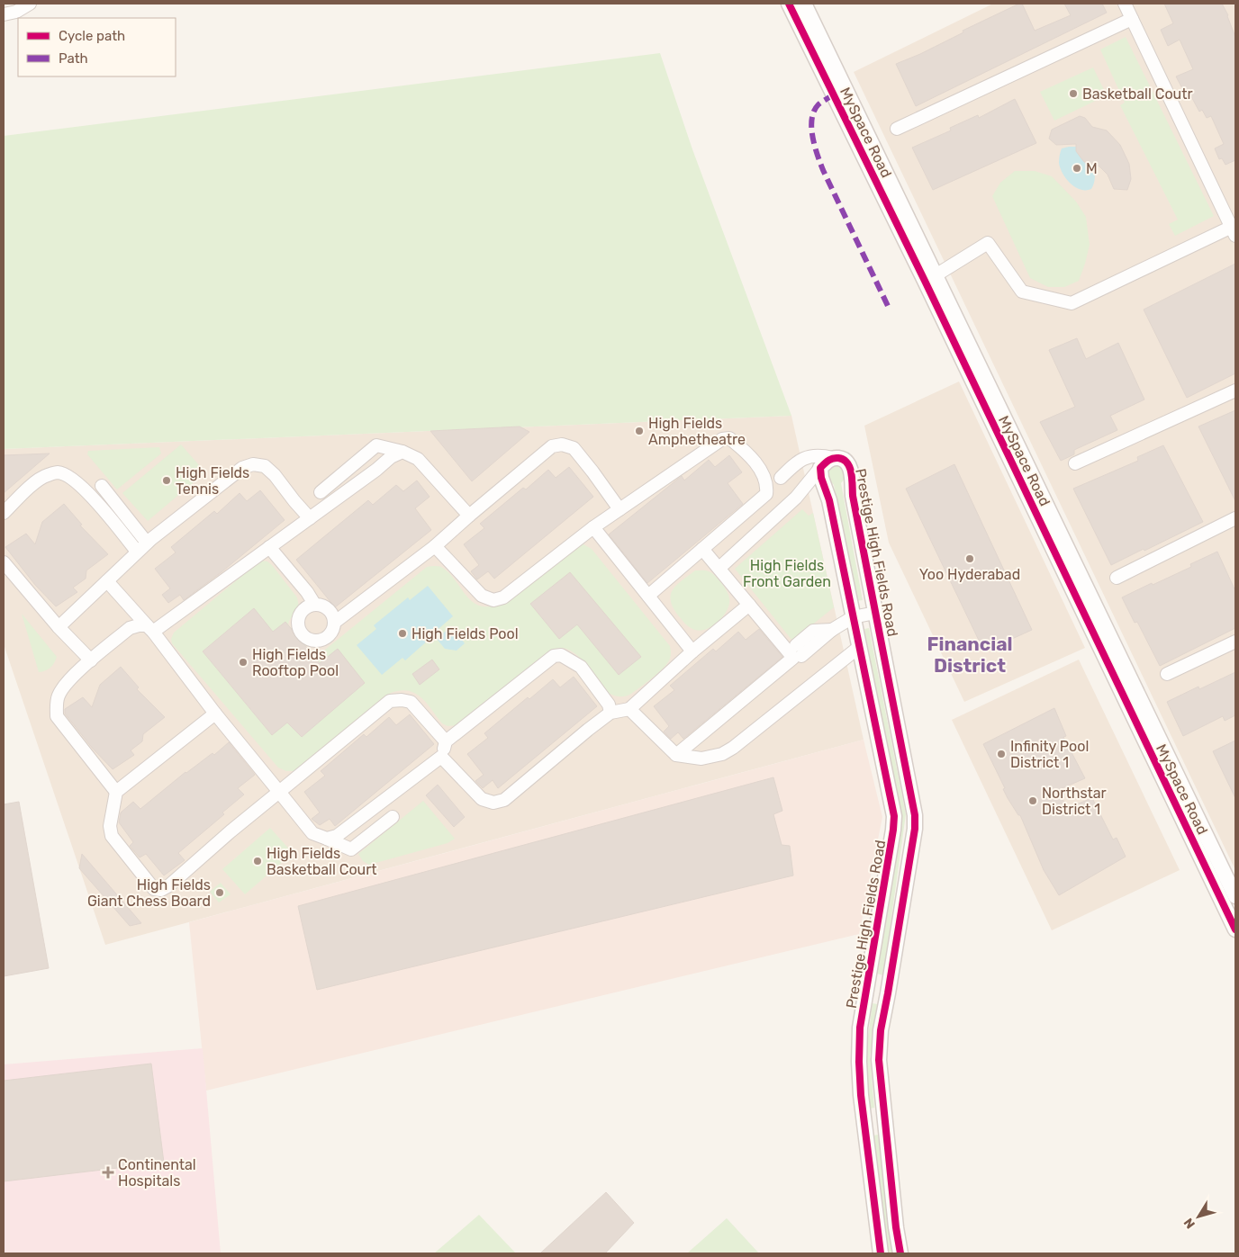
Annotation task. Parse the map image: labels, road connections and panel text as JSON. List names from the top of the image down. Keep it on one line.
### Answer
{"streets":{"street":["MySpace Road","Prestige High Fields Road"]},"districts":["Financial District"],"parks":["High Fields Front Garden"],"places":{"other":["Basketball Coutr","M","High Fields Amphetheatre","High Fields Tennis","Yoo Hyderabad","High Fields Pool","High Fields Rooftop Pool","Infinity Pool District 1","Northstar District 1","High Fields Basketball Court","High Fields Giant Chess Board"],"health":["Continental Hospitals"]},"legend":["Cycle path","Path"],"north":"bottom left"}
